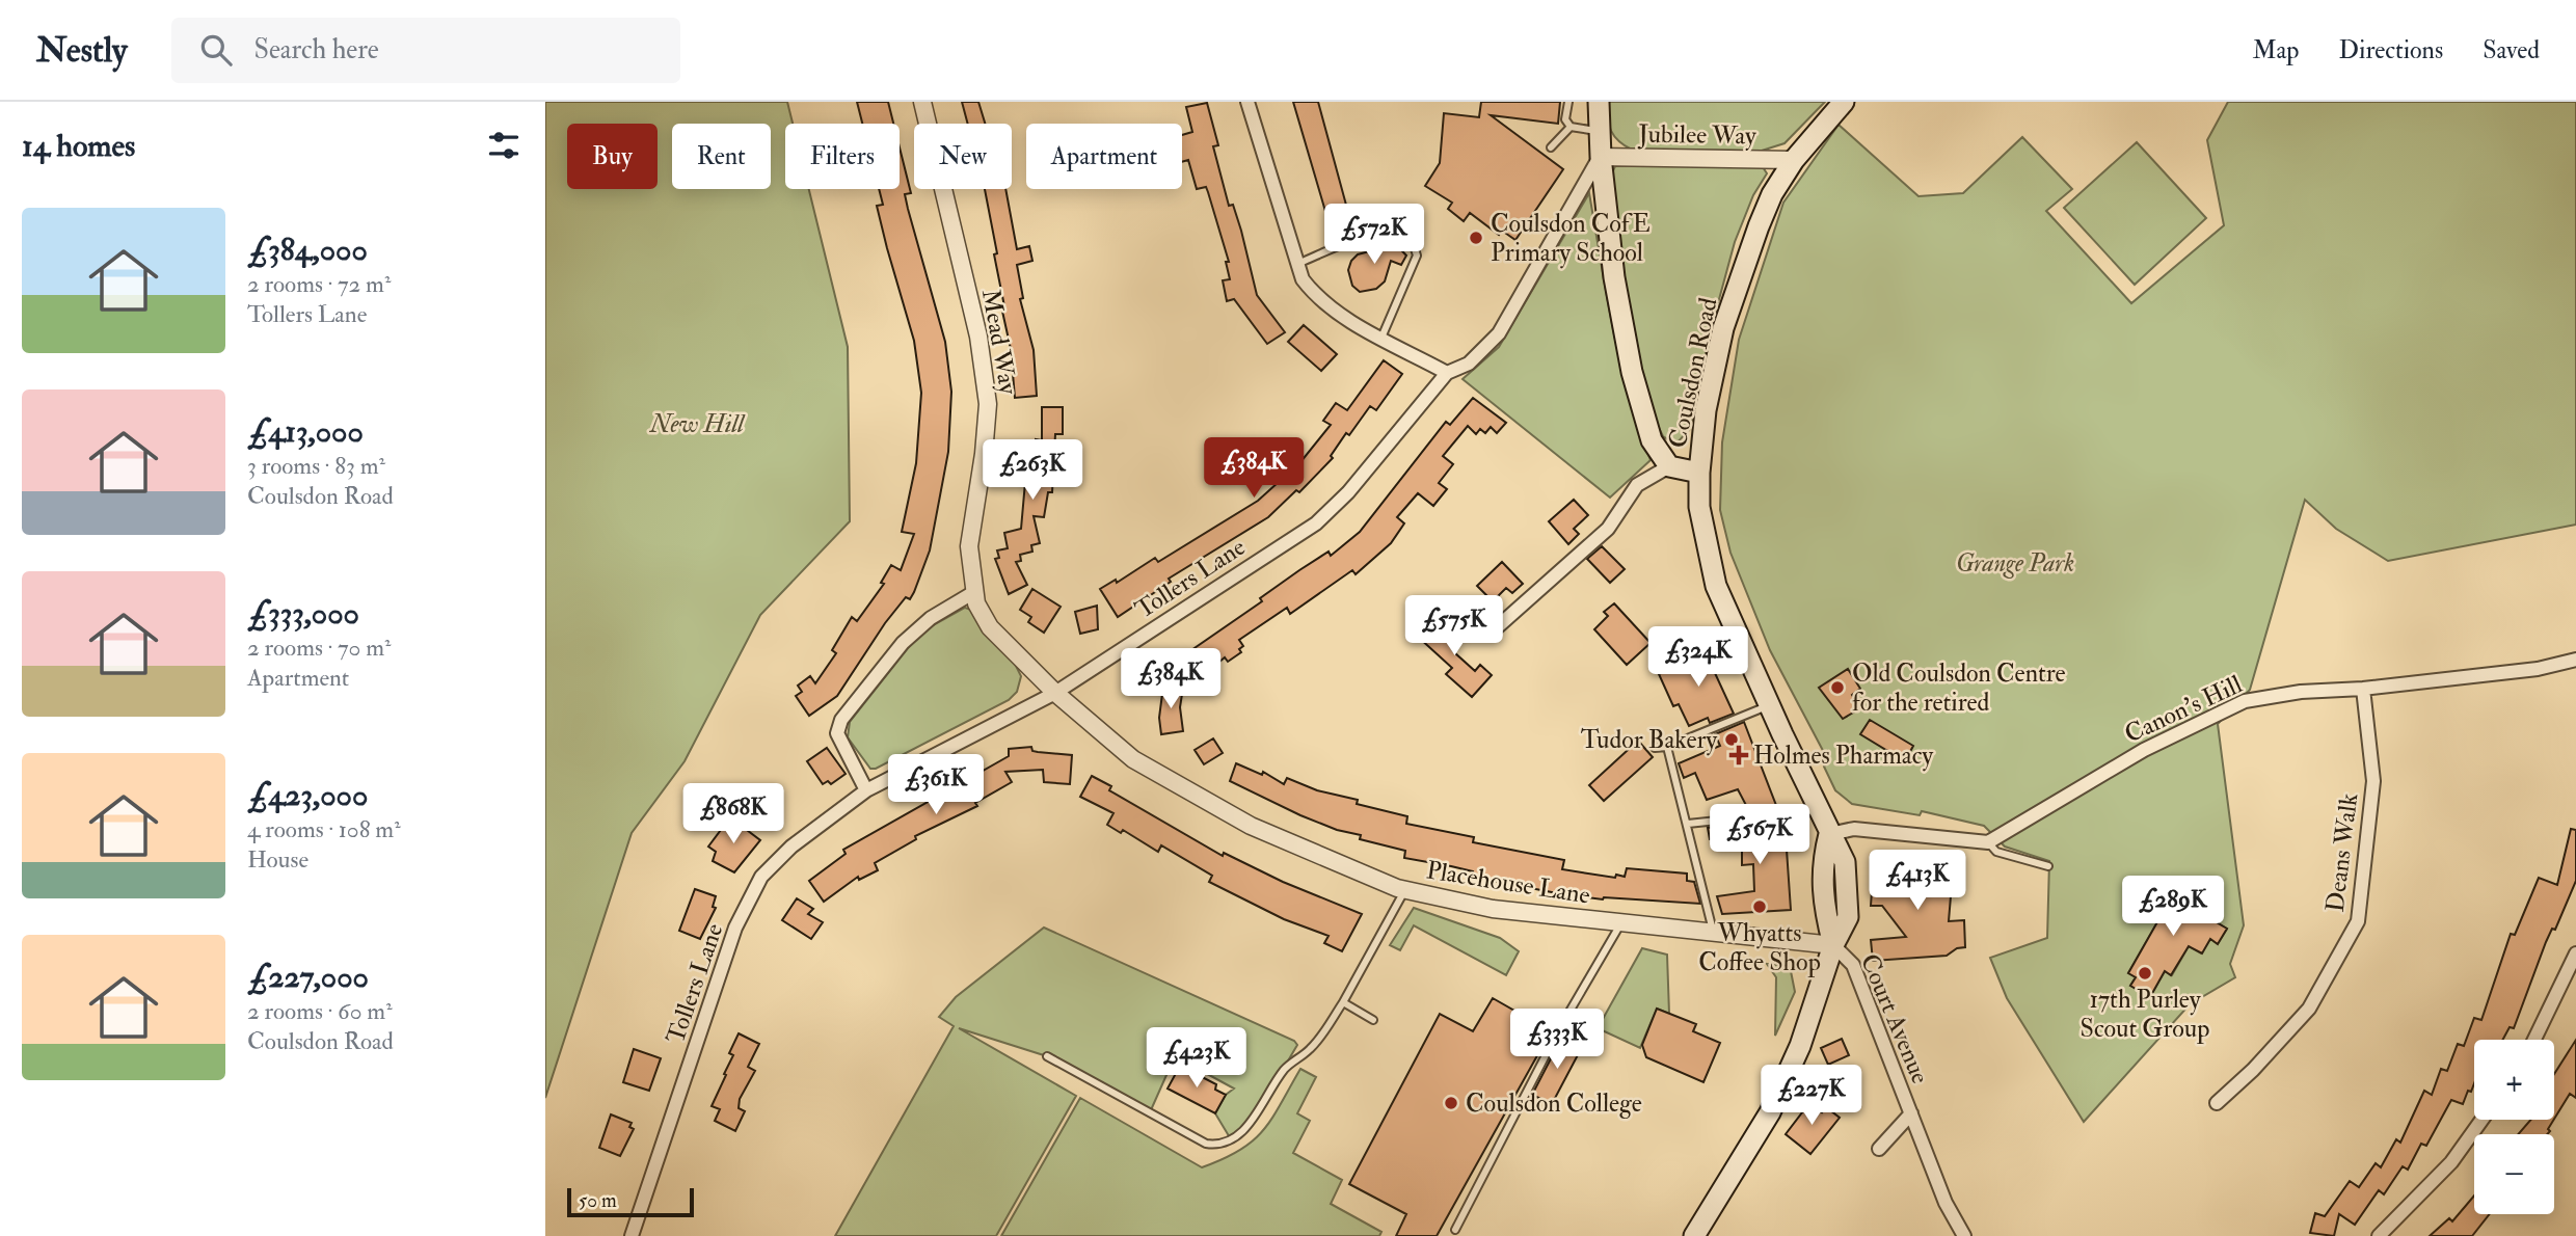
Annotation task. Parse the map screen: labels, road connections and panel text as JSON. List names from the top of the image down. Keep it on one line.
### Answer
{"streets":{"main road":["Coulsdon Road"],"street":["Jubilee Way","Mead Way","Tollers Lane","Canon's Hill","Deans Walk","Placehouse Lane","Court Avenue"]},"crossings":[["Jubilee Way","Coulsdon Road"],["Jubilee Way","Tollers Lane"],["Mead Way","Tollers Lane"],["Mead Way","Placehouse Lane"],["Coulsdon Road","Placehouse Lane"],["Coulsdon Road","Court Avenue"],["Tollers Lane","Placehouse Lane"],["Canon's Hill","Deans Walk"],["Placehouse Lane","Court Avenue"]],"parks":["New Hill","Grange Park"],"places":{"other":["Coulsdon CofE Primary School","Old Coulsdon Centre for the retired","Tudor Bakery","Whyatts Coffee Shop","17th Purley Scout Group","Coulsdon College"],"health":["Holmes Pharmacy"]},"scale_bar":"50 m","page":{"header":"Nestly","search":"Search here","nav":["Map","Directions","Saved"],"heading":"14 homes","chip":["Buy","Rent","Filters","New","Apartment"],"list":[{"name":"£384,000","note":"2 rooms · 72 m² · Tollers Lane"},{"name":"£413,000","note":"3 rooms · 83 m² · Coulsdon Road"},{"name":"£333,000","note":"2 rooms · 70 m² · Apartment"},{"name":"£423,000","note":"4 rooms · 108 m² · House"},{"name":"£227,000","note":"2 rooms · 60 m² · Coulsdon Road"}],"price":["£572K","£384K","£263K","£575K","£324K","£384K","£361K","£868K","£567K","£413K","£289K","£333K","£423K","£227K"],"map_buttons":["+","−"],"scale":"50 m"}}
